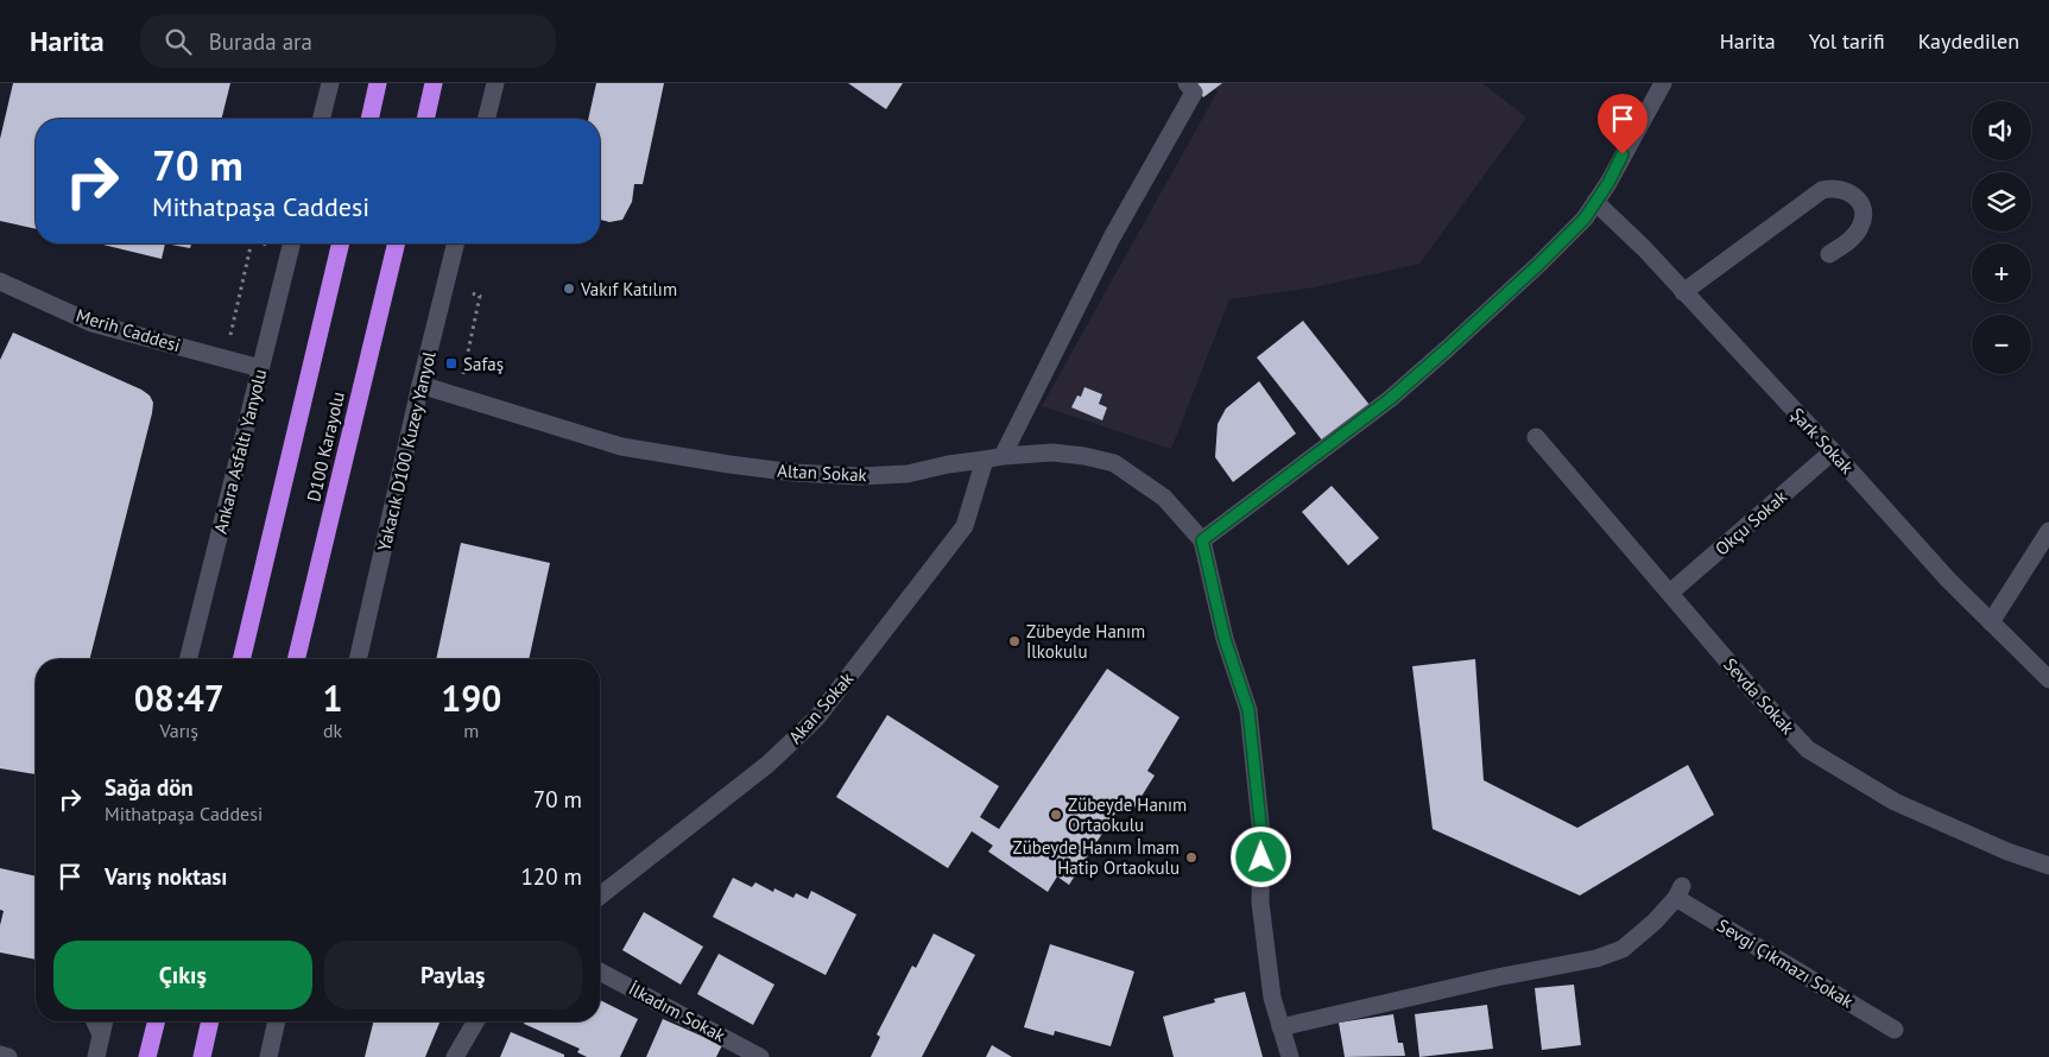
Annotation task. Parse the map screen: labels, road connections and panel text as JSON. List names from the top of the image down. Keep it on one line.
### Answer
{"streets":{"highway":["D100 Karayolu"],"street":["Merih Caddesi","Şark Sokak","Ankara Asfaltı Yanyolu","Yakacık D100 Kuzey Yanyol","Altan Sokak","Okçu Sokak","Sevda Sokak","Akan Sokak","Sevgi Çıkmazı Sokak","İlkadım Sokak"]},"crossings":[["Merih Caddesi","Ankara Asfaltı Yanyolu"],["Şark Sokak","Okçu Sokak"],["Yakacık D100 Kuzey Yanyol","Altan Sokak"],["Altan Sokak","Akan Sokak"],["Okçu Sokak","Sevda Sokak"]],"places":{"other":["Vakıf Katılım","Zübeyde Hanım İlkokulu","Zübeyde Hanım Ortaokulu","Zübeyde Hanım İmam Hatip Ortaokulu"],"transit":["Safaş"]},"page":{"header":"Harita","search":"Burada ara","nav":["Harita","Yol tarifi","Kaydedilen"],"map_buttons":["+","−"],"turn":["70 m","Mithatpaşa Caddesi"],"eta":["08:47","Varış","1","dk","190","m"],"list":[{"name":"Sağa dön","note":"Mithatpaşa Caddesi","value":"70 m"},{"name":"Varış noktası","value":"120 m"}],"buttons":["Çıkış","Paylaş"]}}
